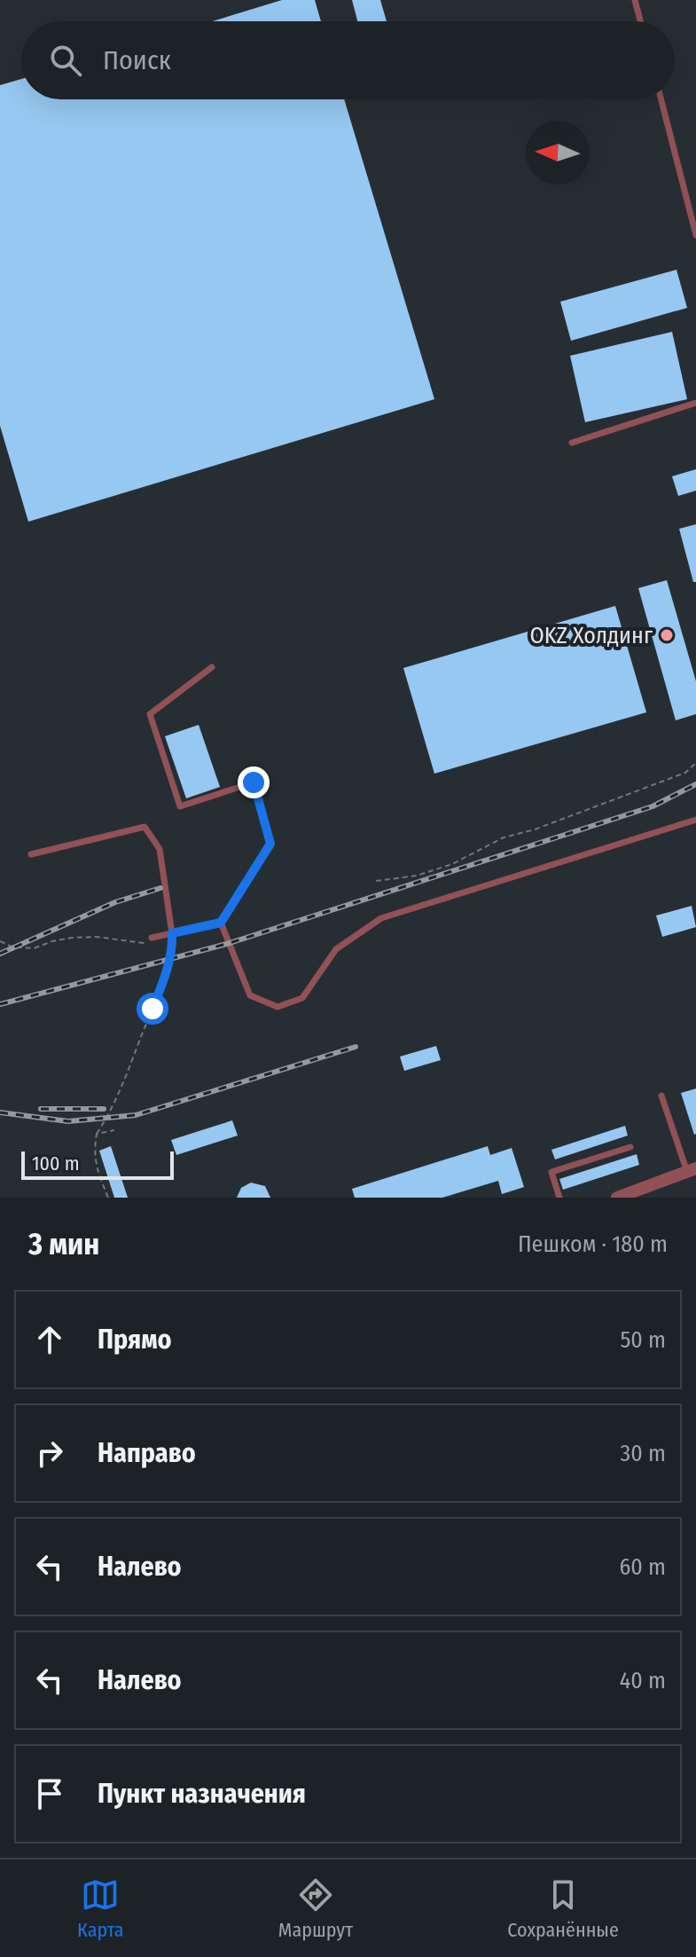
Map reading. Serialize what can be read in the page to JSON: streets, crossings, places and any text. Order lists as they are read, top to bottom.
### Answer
{
  "places": ["OKZ Холдинг"],
  "scale_bar": "100 m",
  "north": "left",
  "page": {
    "search": "Поиск",
    "scale": "100 m",
    "heading": ["3 мин", "Пешком · 180 m"],
    "list": [
      ["Прямо", "50 m"],
      ["Направо", "30 m"],
      ["Налево", "60 m"],
      ["Налево", "40 m"],
      "Пункт назначения"
    ],
    "nav": ["Карта", "Маршрут", "Сохранённые"]
  }
}
